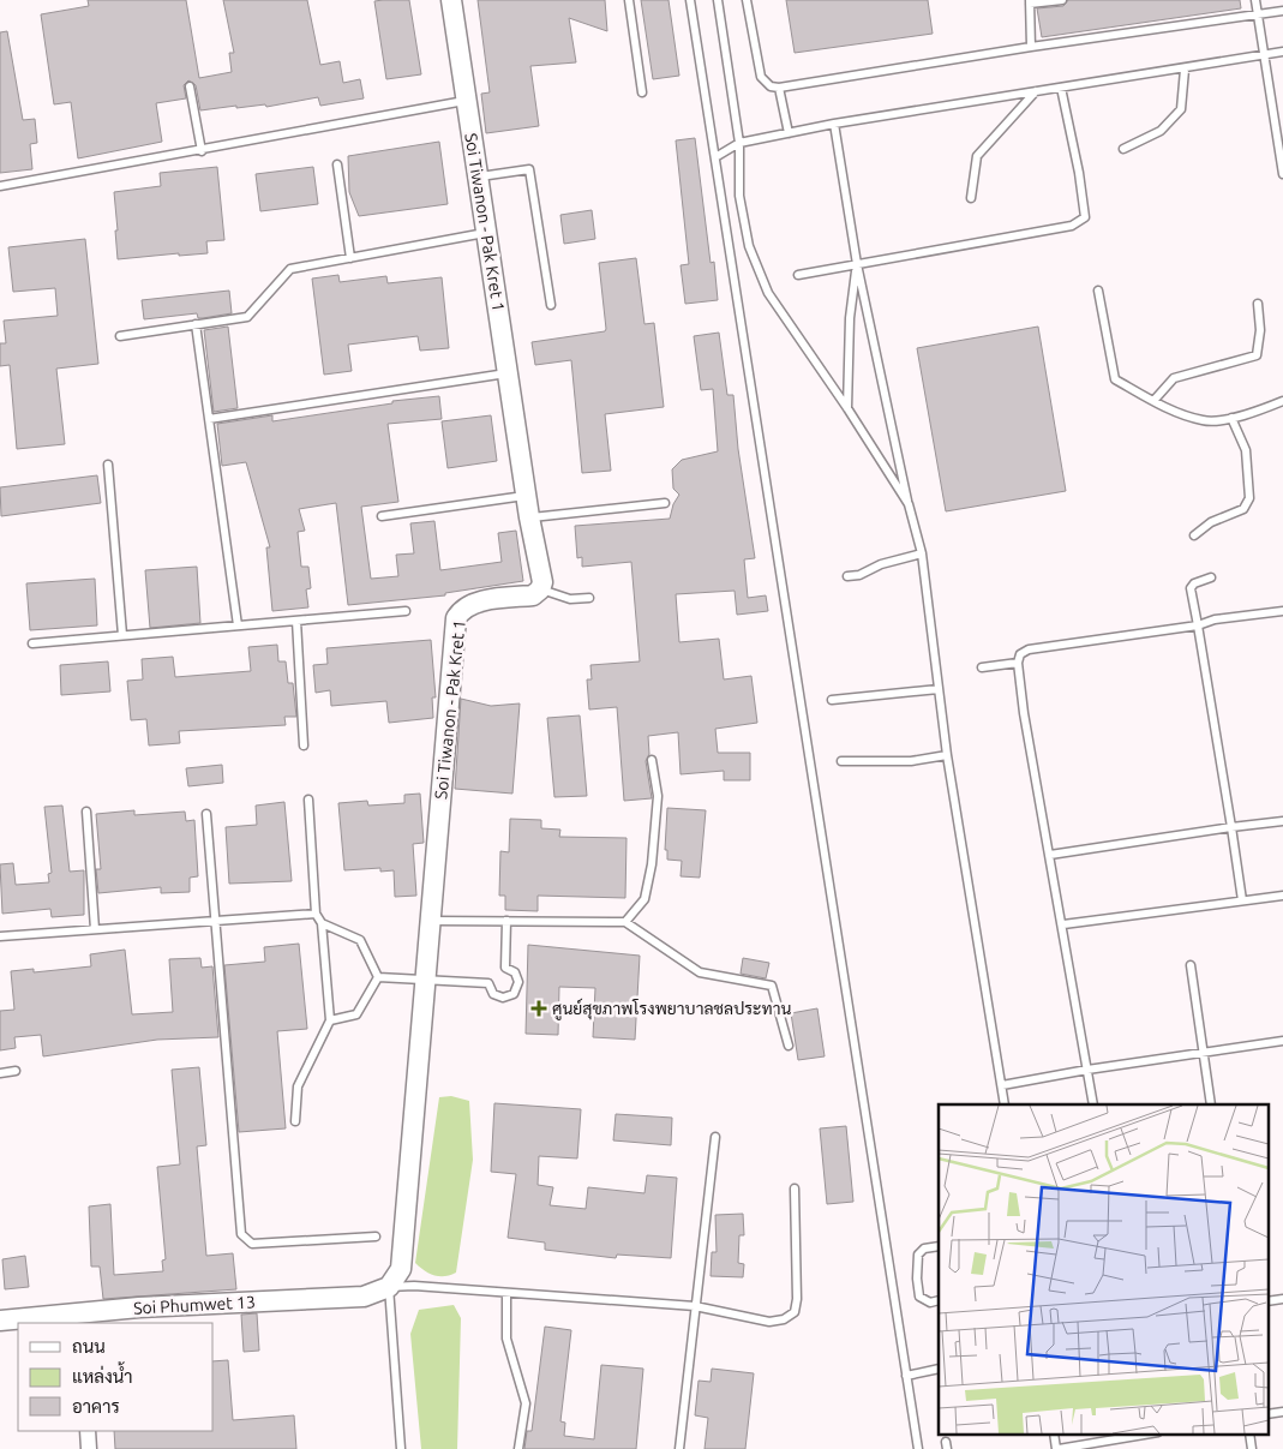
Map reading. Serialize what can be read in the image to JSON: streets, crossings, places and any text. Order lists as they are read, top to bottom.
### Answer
{
  "streets": {
    "street": ["Soi Tiwanon - Pak Kret 1", "Soi Phumwet 13"]
  },
  "crossings": [
    ["Soi Tiwanon - Pak Kret 1", "Soi Phumwet 13"]
  ],
  "places": {
    "health": ["ศูนย์สุขภาพโรงพยาบาลชลประทาน"]
  },
  "legend": ["ถนน", "แหล่งน้ำ", "อาคาร"]
}
